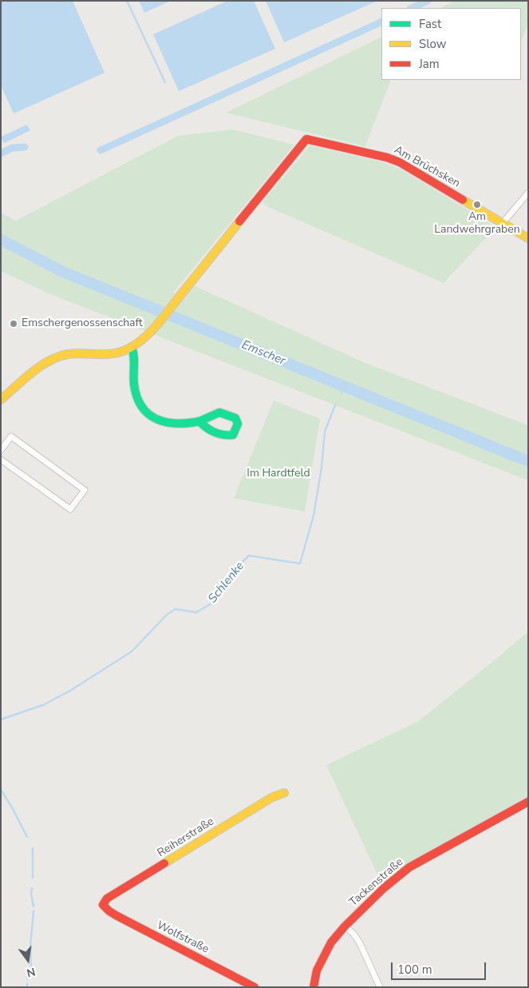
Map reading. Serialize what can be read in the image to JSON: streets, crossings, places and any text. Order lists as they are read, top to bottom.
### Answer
{
  "streets": {
    "street": [
      "Am Brüchsken",
      "Reiherstraße",
      "Tackenstraße",
      "Wolfstraße"
    ]
  },
  "crossings": [
    ["Reiherstraße", "Wolfstraße"]
  ],
  "water": ["Emscher", "Schlenke"],
  "parks": ["Im Hardtfeld"],
  "places": ["Am Landwehrgraben", "Emschergenossenschaft"],
  "legend": ["Fast", "Slow", "Jam"],
  "scale_bar": "100 m",
  "north": "bottom"
}
